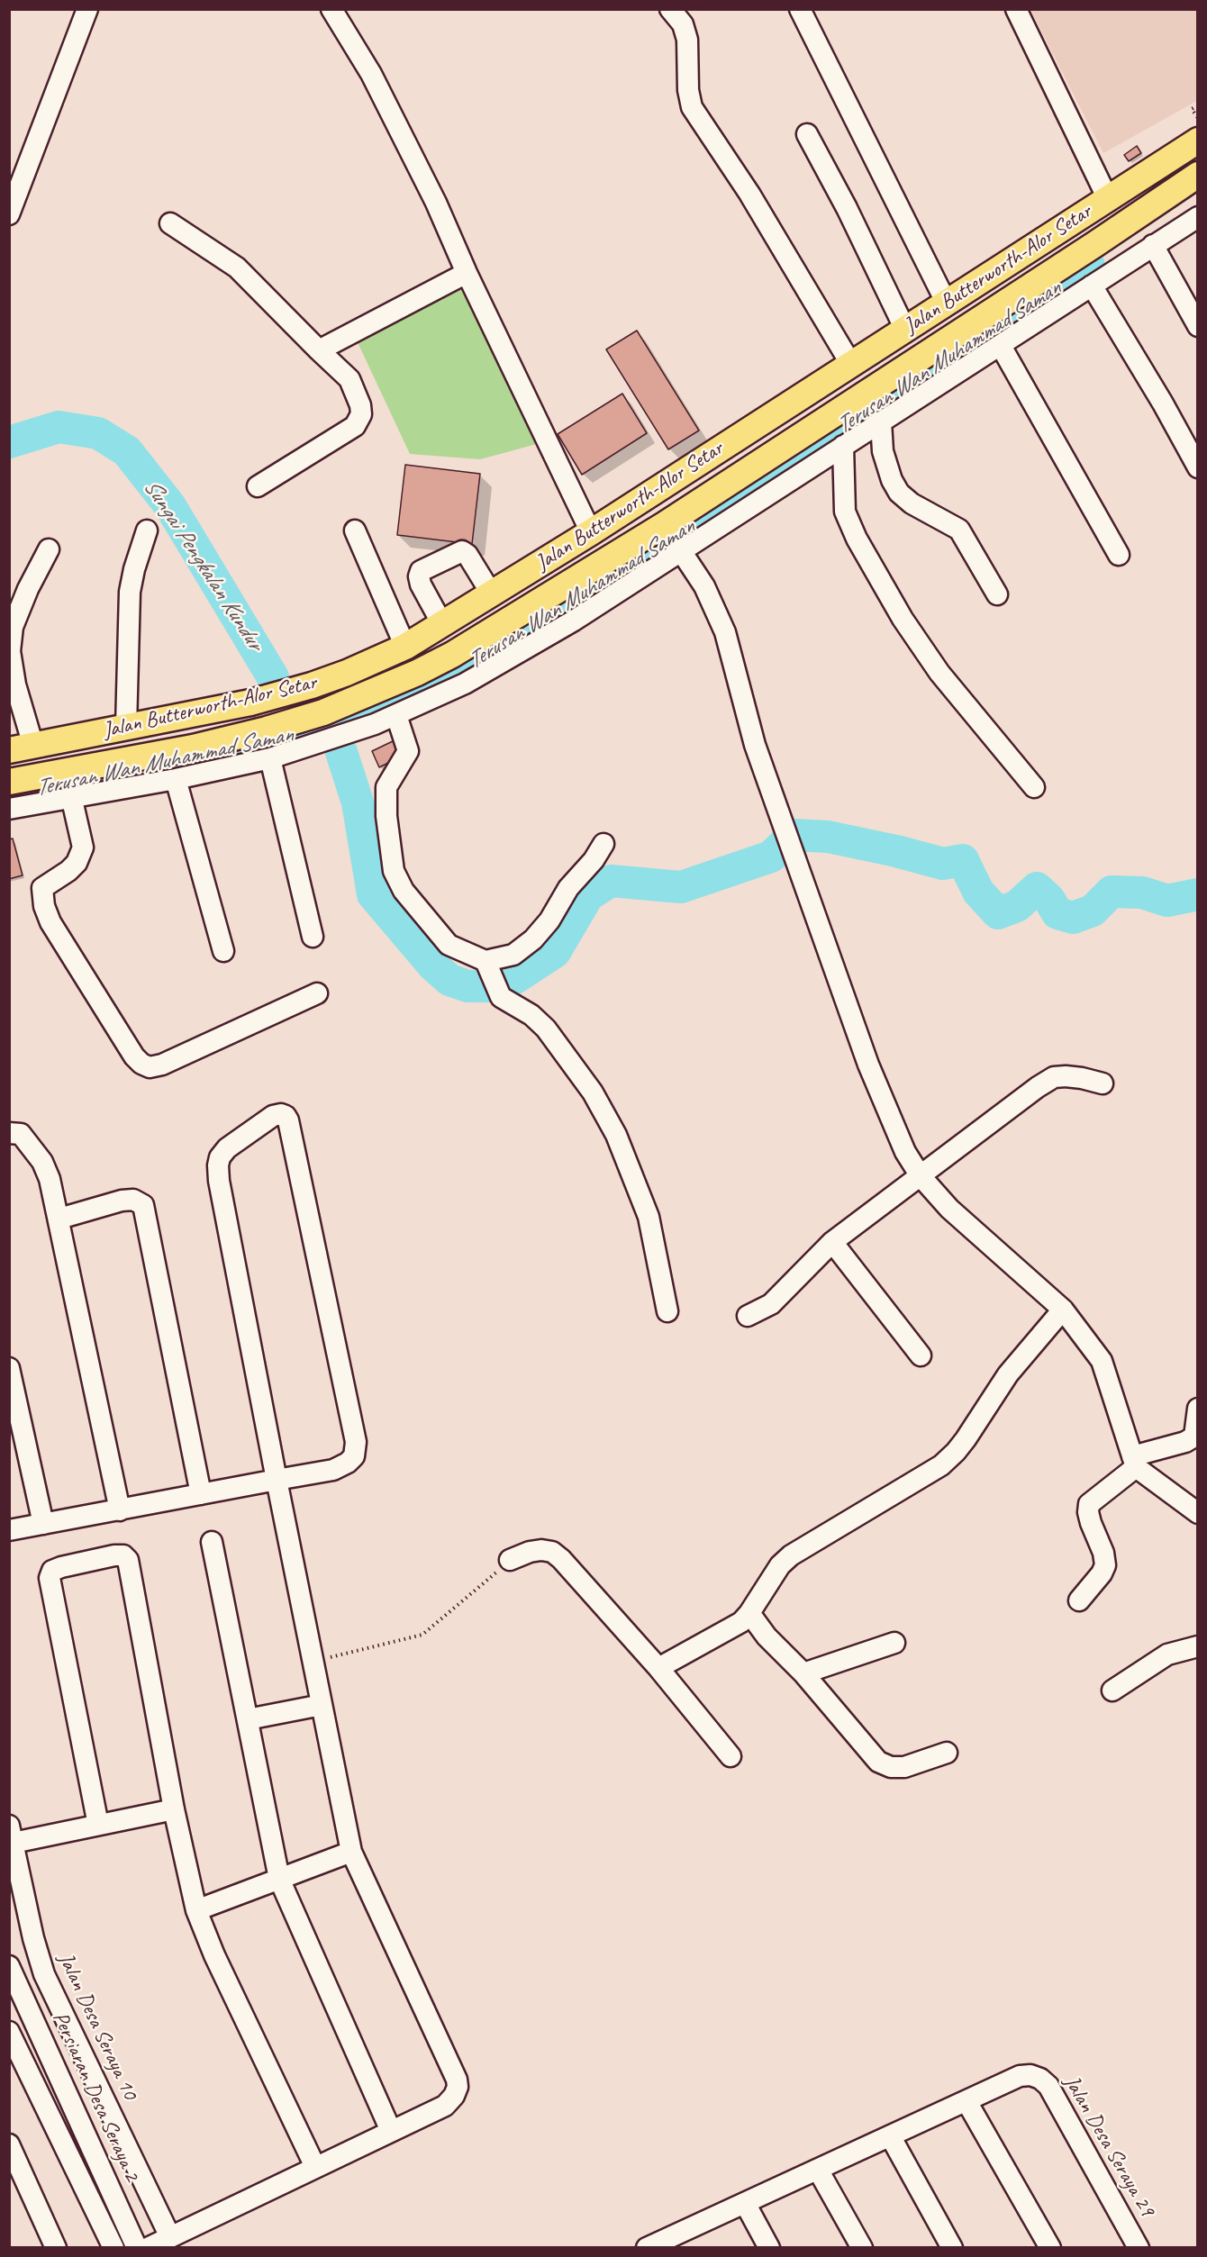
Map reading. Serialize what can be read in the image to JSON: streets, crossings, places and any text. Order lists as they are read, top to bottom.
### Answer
{
  "streets": {
    "main road": ["Jalan Butterworth-Alor Setar"],
    "street": ["Jalan Desa Seraya 10", "Persiaran Desa Seraya 2", "Jalan Desa Seraya 29"]
  },
  "water": ["Terusan Wan Muhammad Saman", "Sungai Pengkalan Kundur"]
}
